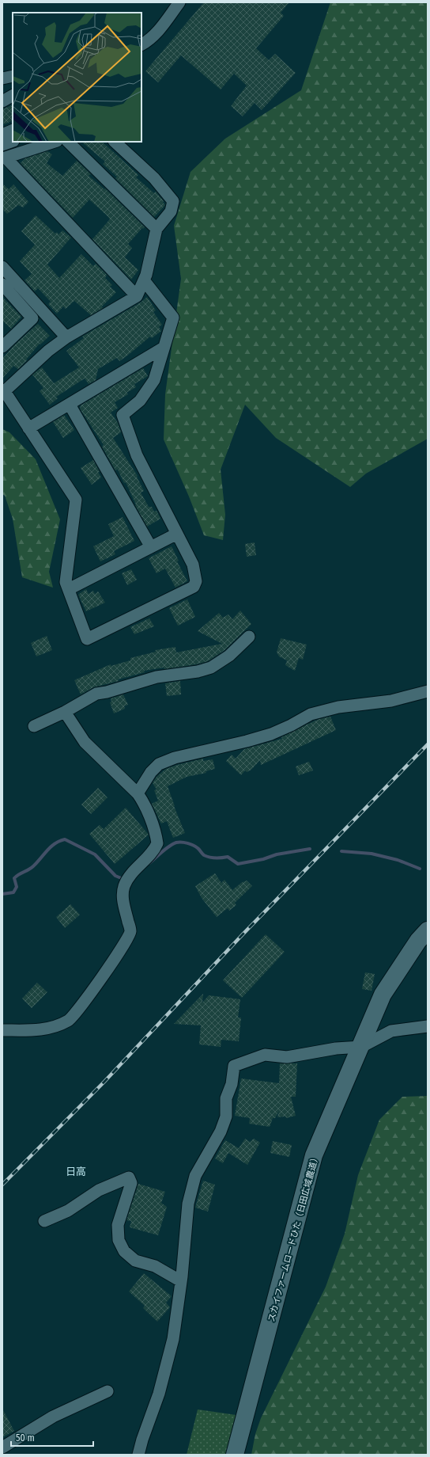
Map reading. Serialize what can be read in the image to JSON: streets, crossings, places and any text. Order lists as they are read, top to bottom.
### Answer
{
  "streets": {
    "street": ["スカイファームロードひた（日田広域農道）"]
  },
  "districts": ["日高"],
  "scale_bar": "50 m"
}
